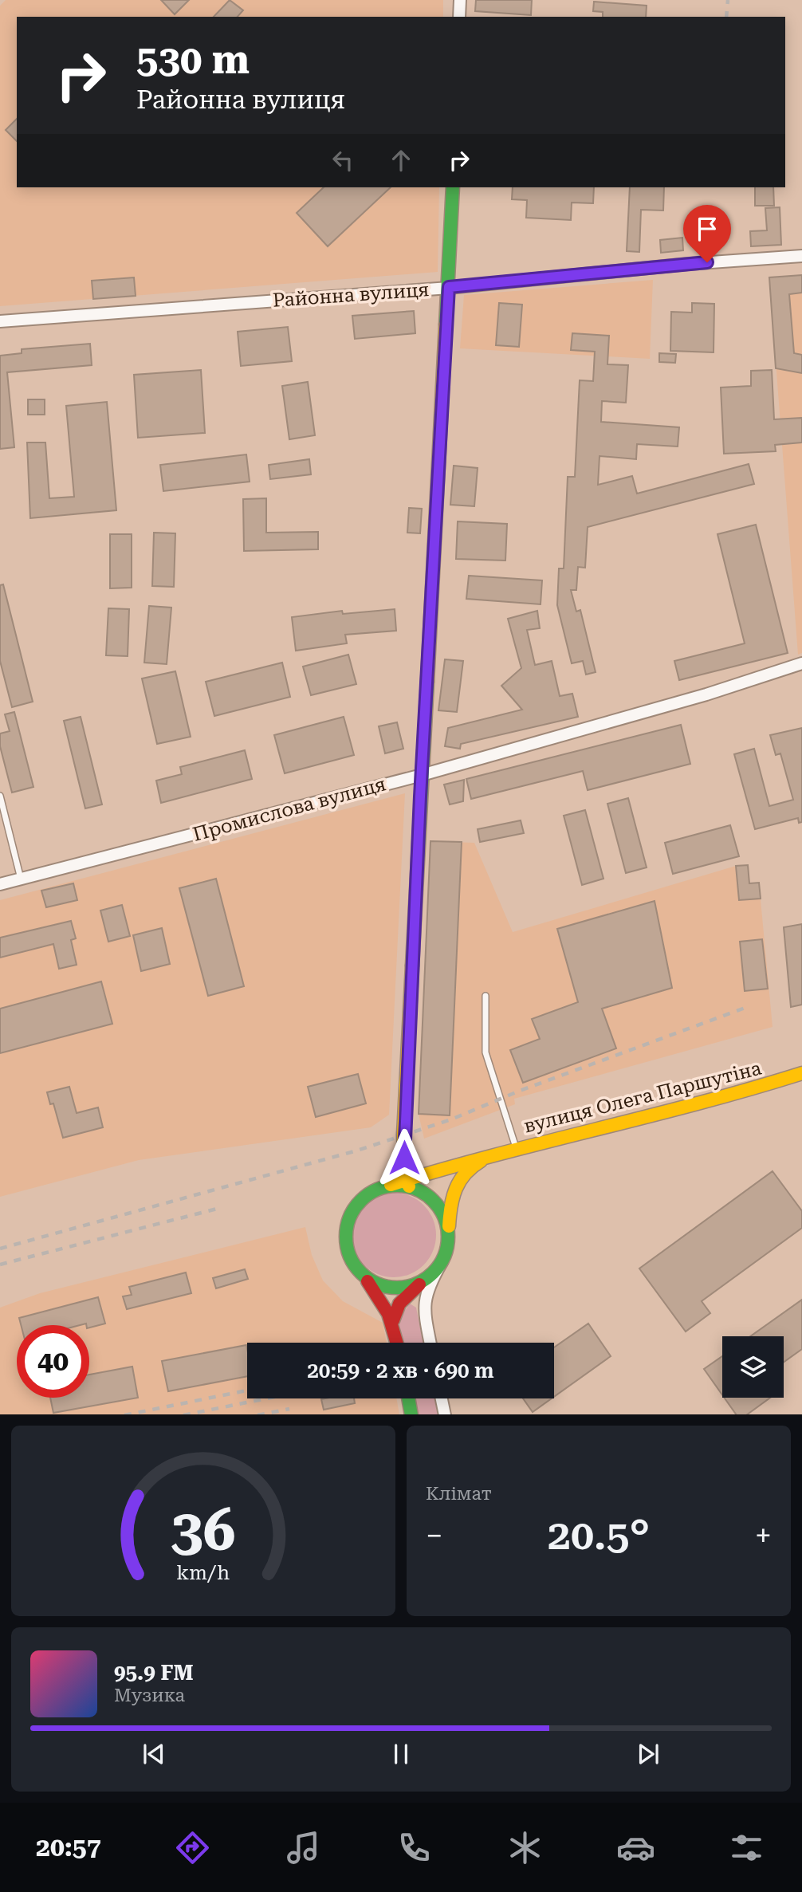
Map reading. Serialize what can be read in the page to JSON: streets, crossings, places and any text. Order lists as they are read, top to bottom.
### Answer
{
  "streets": {
    "street": ["Районна вулиця", "Промислова вулиця", "вулиця Олега Паршутіна"]
  },
  "page": {
    "turn": ["530 m", "Районна вулиця"],
    "limit": "40",
    "trip": "20:59 · 2 хв · 690 m",
    "tile": "Клімат",
    "heat": ["−", "20.5°", "+"],
    "song": ["95.9 FM", "Музика"],
    "tabs": "20:57",
    "gauge": ["36", "km/h"]
  }
}
